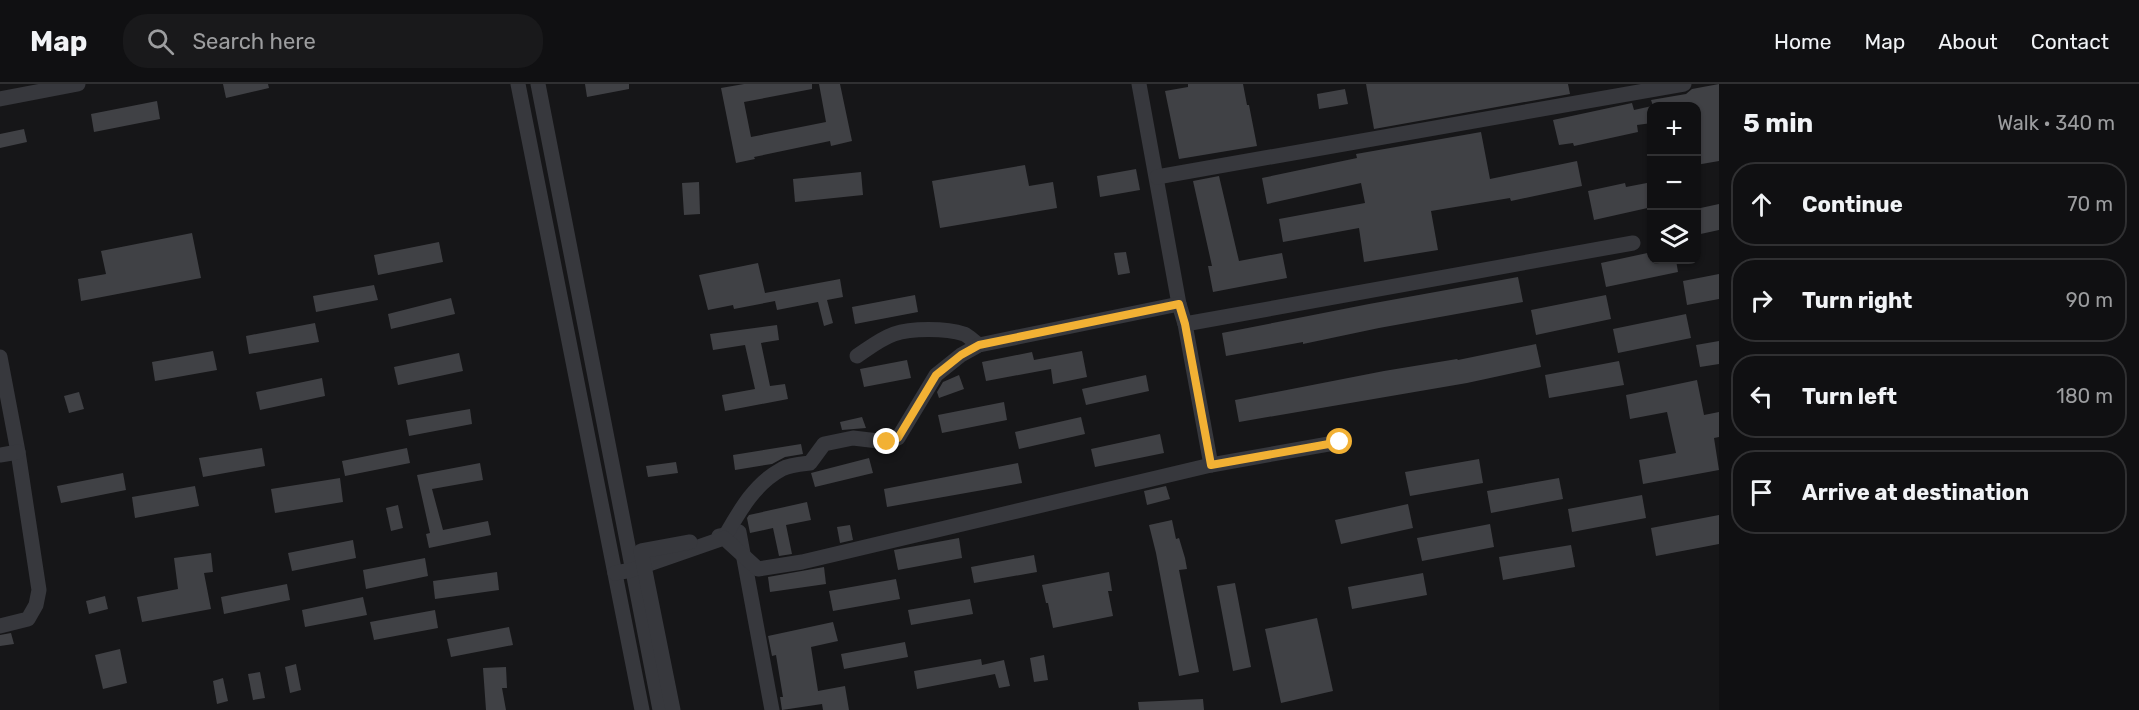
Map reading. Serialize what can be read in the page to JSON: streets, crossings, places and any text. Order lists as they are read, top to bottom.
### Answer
{
  "page": {
    "header": "Map",
    "search": "Search here",
    "nav": [
      "Home",
      "Map",
      "About",
      "Contact"
    ],
    "heading": ["5 min", "Walk · 340 m"],
    "map_buttons": ["+", "−"],
    "list": [
      ["Continue", "70 m"],
      ["Turn right", "90 m"],
      ["Turn left", "180 m"],
      "Arrive at destination"
    ]
  }
}
